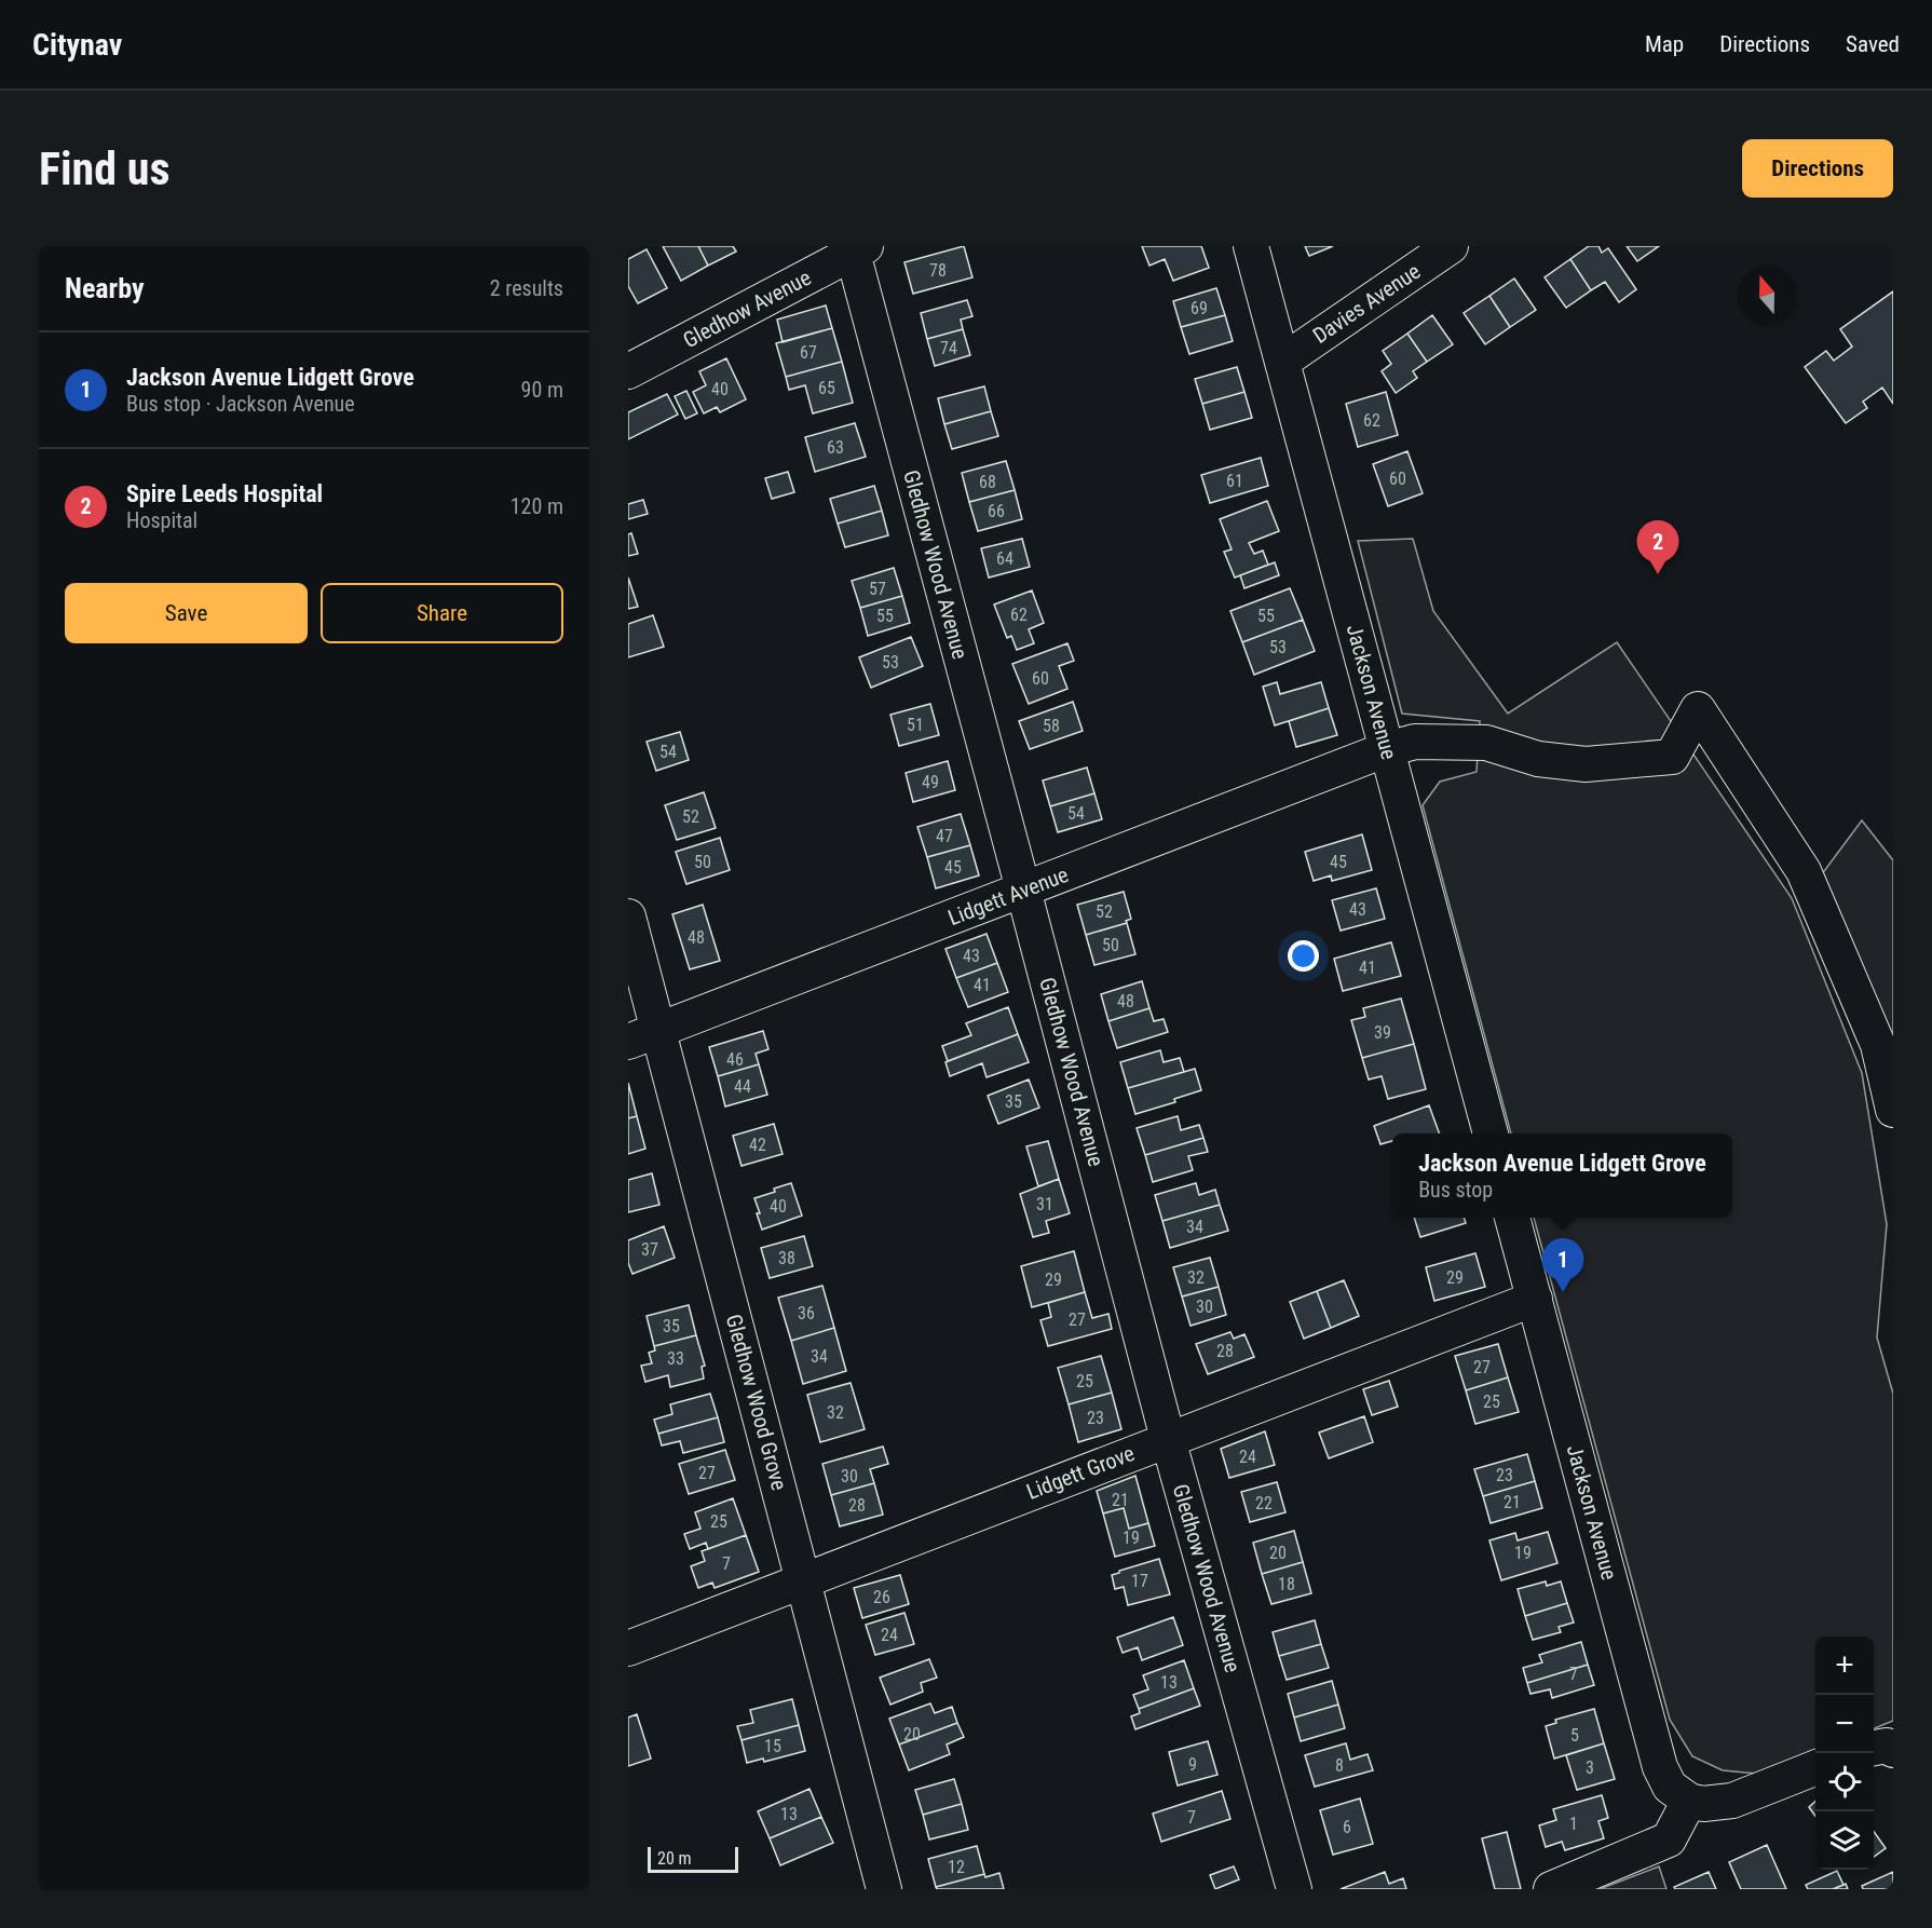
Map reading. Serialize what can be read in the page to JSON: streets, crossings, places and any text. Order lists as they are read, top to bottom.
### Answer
{
  "streets": {
    "street": [
      "Davies Avenue",
      "Gledhow Avenue",
      "Gledhow Wood Avenue",
      "Jackson Avenue",
      "Lidgett Avenue",
      "Gledhow Wood Grove",
      "Lidgett Grove"
    ]
  },
  "crossings": [
    ["Davies Avenue", "Jackson Avenue"],
    ["Gledhow Avenue", "Gledhow Wood Avenue"],
    ["Gledhow Wood Avenue", "Lidgett Avenue"],
    ["Gledhow Wood Avenue", "Lidgett Grove"],
    ["Jackson Avenue", "Lidgett Avenue"],
    ["Jackson Avenue", "Lidgett Grove"],
    ["Lidgett Avenue", "Gledhow Wood Grove"],
    ["Gledhow Wood Grove", "Lidgett Grove"]
  ],
  "house_numbers": [
    "78",
    "69",
    "74",
    "67",
    "65",
    "40",
    "62",
    "63",
    "60",
    "61",
    "68",
    "66",
    "64",
    "57",
    "62",
    "55",
    "55",
    "53",
    "53",
    "60",
    "51",
    "58",
    "54",
    "49",
    "54",
    "52",
    "47",
    "50",
    "45",
    "45",
    "43",
    "52",
    "48",
    "50",
    "43",
    "41",
    "41",
    "48",
    "39",
    "46",
    "44",
    "35",
    "42",
    "31",
    "40",
    "34",
    "37",
    "38",
    "32",
    "29",
    "29",
    "30",
    "36",
    "27",
    "35",
    "28",
    "34",
    "33",
    "27",
    "25",
    "25",
    "32",
    "23",
    "24",
    "27",
    "23",
    "30",
    "21",
    "21",
    "22",
    "28",
    "25",
    "19",
    "20",
    "19",
    "7",
    "17",
    "18",
    "26",
    "24",
    "7",
    "13",
    "20",
    "5",
    "15",
    "9",
    "8",
    "3",
    "13",
    "7",
    "1",
    "6",
    "12"
  ],
  "scale_bar": "20 m",
  "north": "top",
  "page": {
    "header": "Citynav",
    "nav": ["Map", "Directions", "Saved"],
    "buttons": [
      "Directions",
      ["Save", "Share"]
    ],
    "title": "Find us",
    "heading": ["Nearby", "2 results"],
    "list": [
      {
        "mark": "1",
        "name": "Jackson Avenue Lidgett Grove",
        "note": "Bus stop · Jackson Avenue",
        "value": "90 m"
      },
      {
        "mark": "2",
        "name": "Spire Leeds Hospital",
        "note": "Hospital",
        "value": "120 m"
      }
    ],
    "pins": ["2", "1"],
    "popup": ["Jackson Avenue Lidgett Grove", "Bus stop"],
    "map_buttons": ["+", "−"],
    "scale": "20 m"
  }
}
